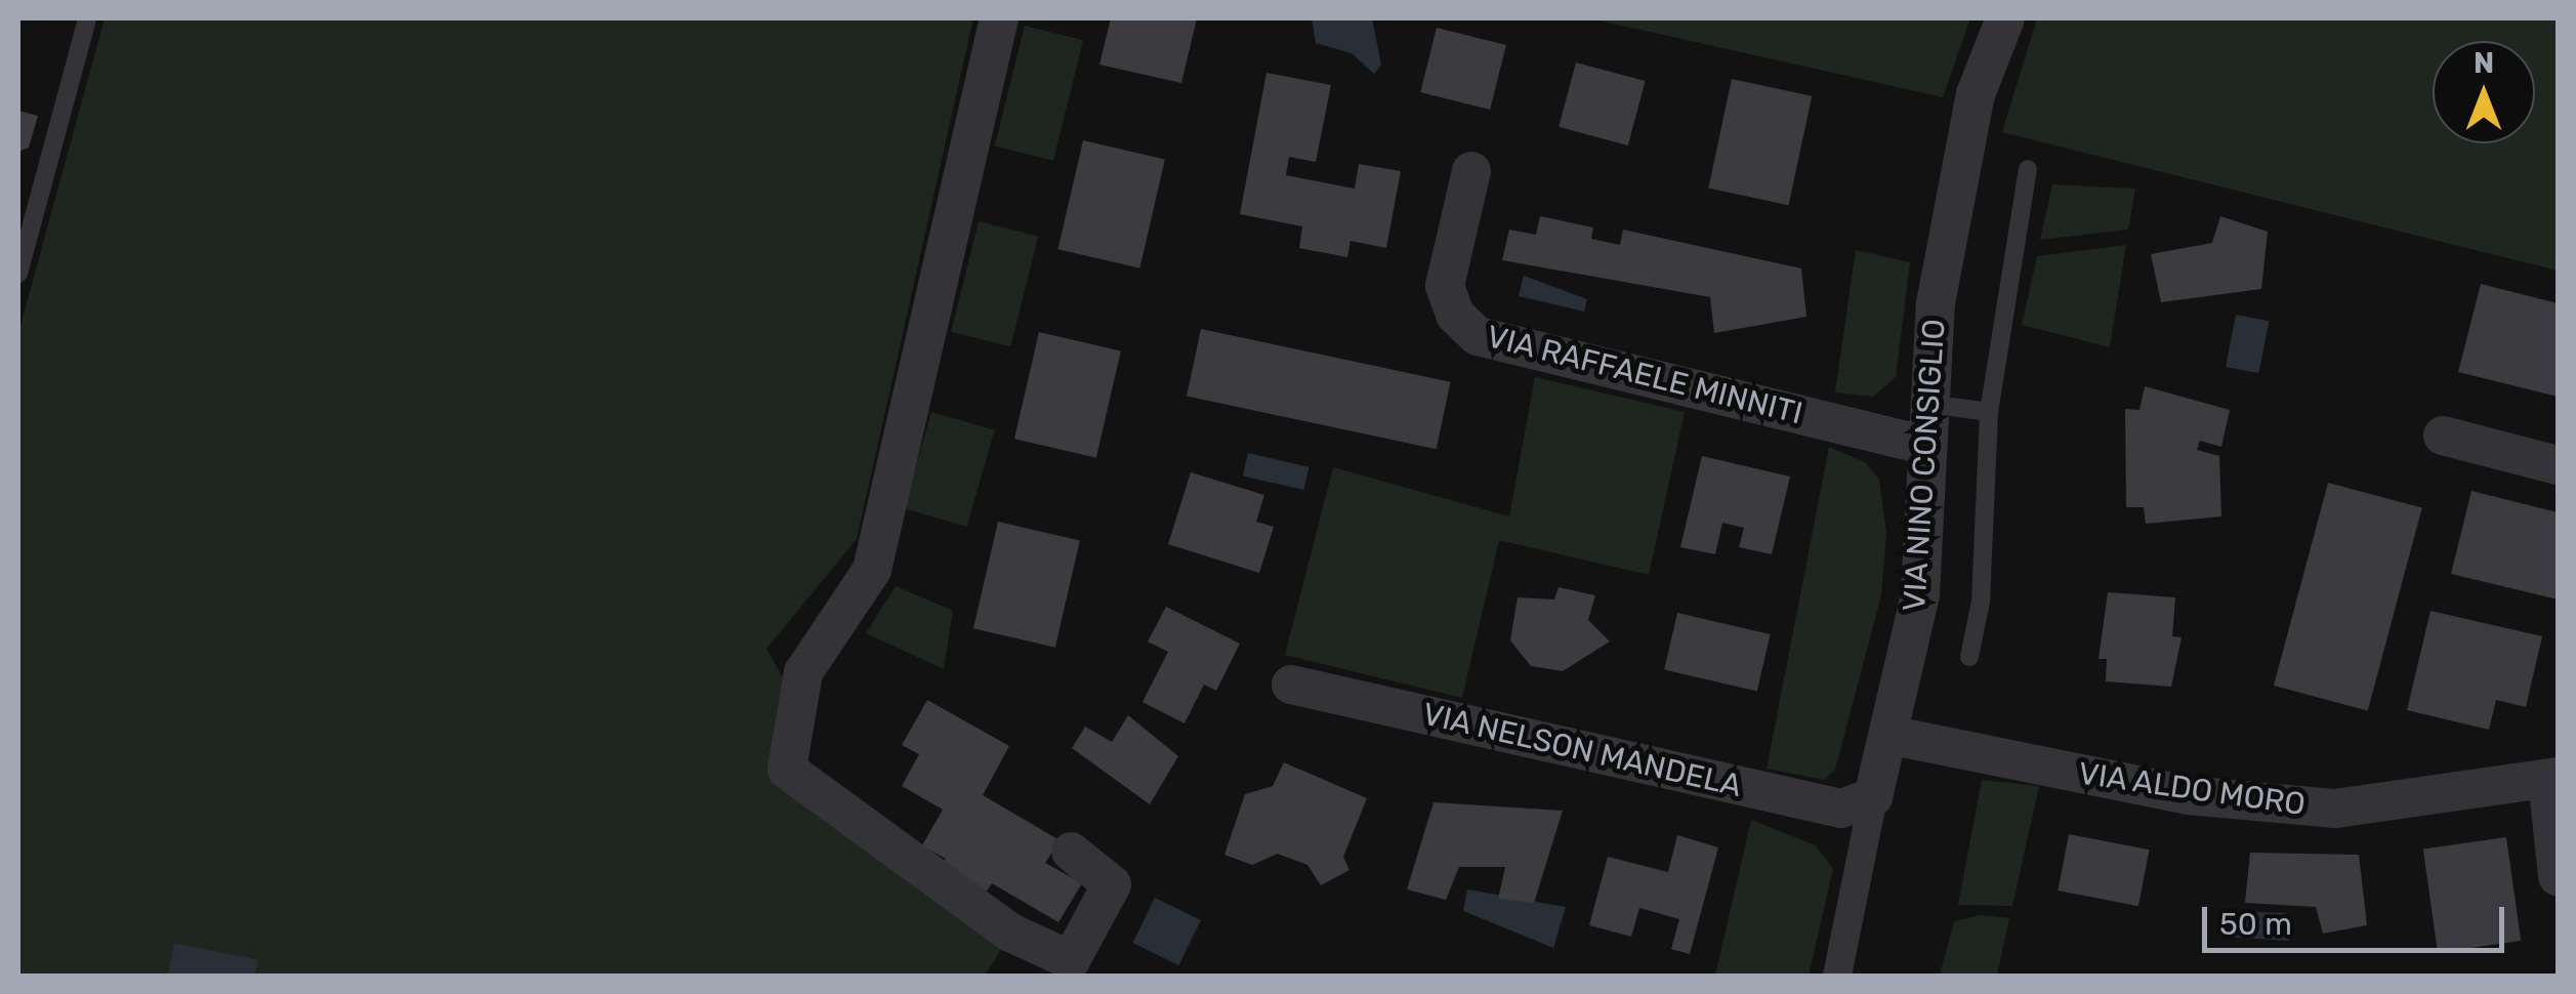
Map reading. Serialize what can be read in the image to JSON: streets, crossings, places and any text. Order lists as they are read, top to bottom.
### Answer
{
  "streets": {
    "street": [
      "VIA RAFFAELE MINNITI",
      "VIA NINO CONSIGLIO",
      "VIA NELSON MANDELA",
      "VIA ALDO MORO"
    ]
  },
  "crossings": [
    ["VIA RAFFAELE MINNITI", "VIA NINO CONSIGLIO"],
    ["VIA NINO CONSIGLIO", "VIA NELSON MANDELA"],
    ["VIA NINO CONSIGLIO", "VIA ALDO MORO"]
  ],
  "scale_bar": "50 m",
  "north": "top"
}
